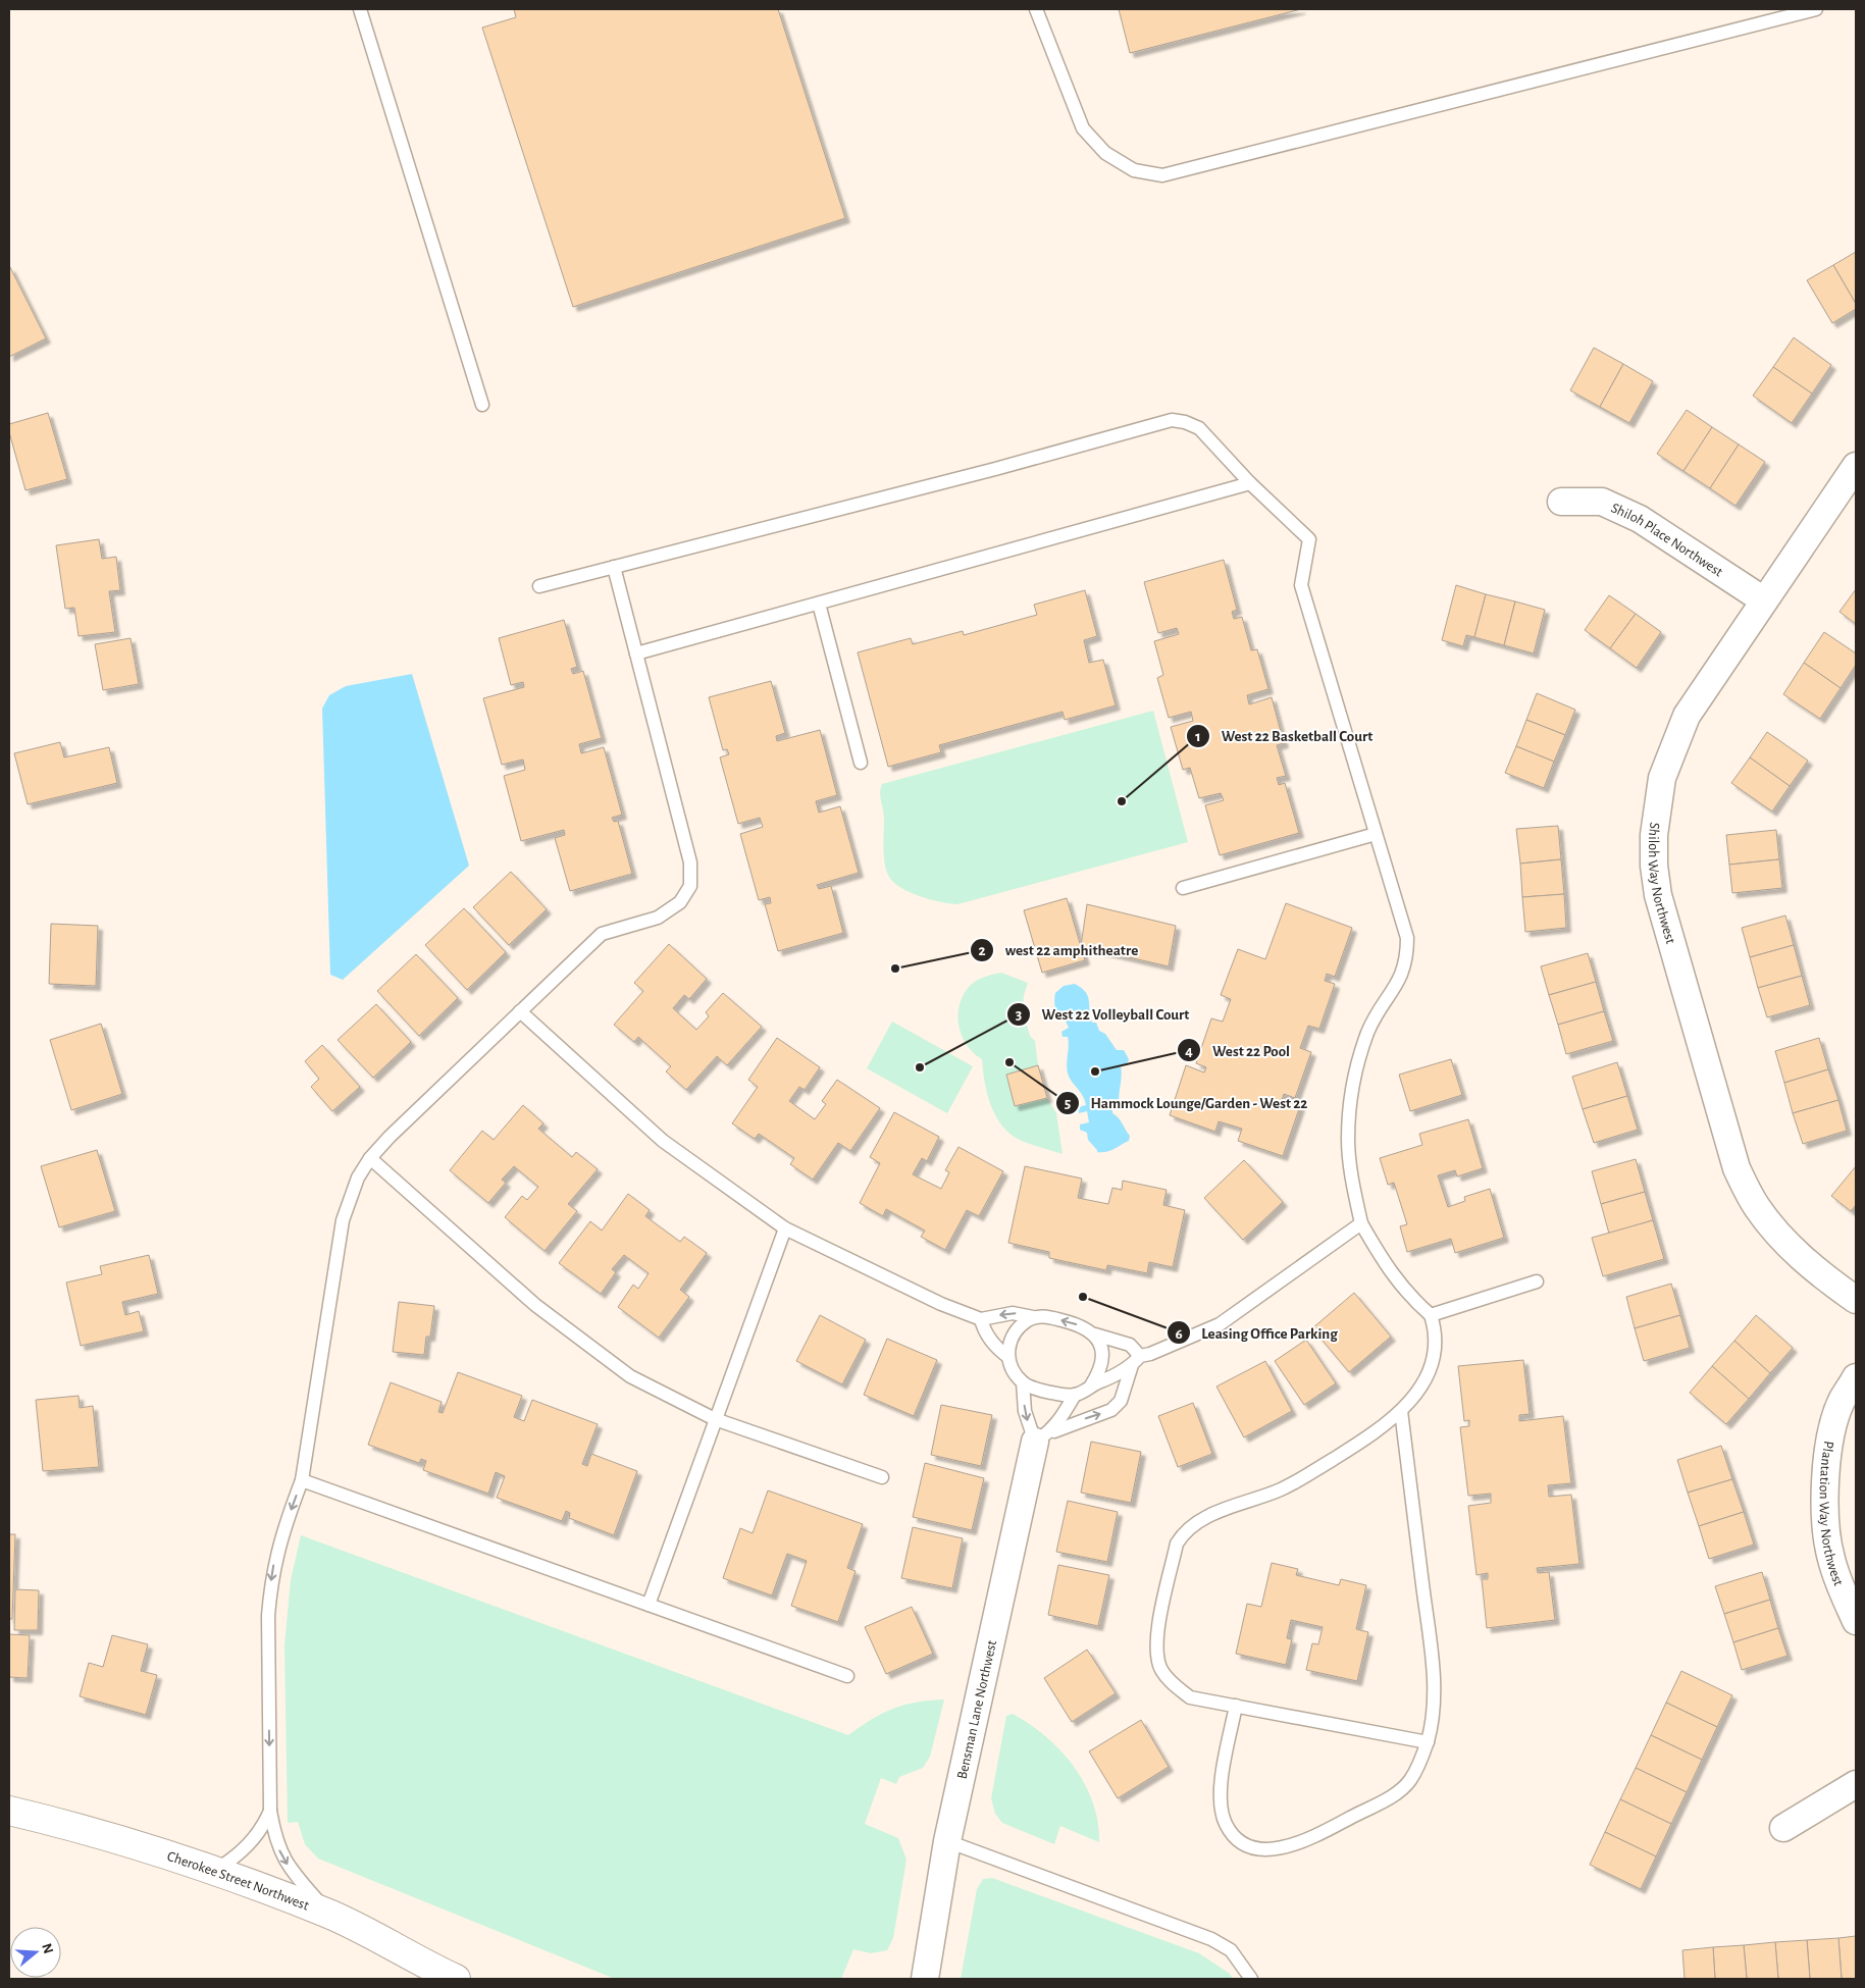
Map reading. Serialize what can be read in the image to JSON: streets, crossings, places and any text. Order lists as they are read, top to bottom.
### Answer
{
  "streets": {
    "main road": ["Cherokee Street Northwest"],
    "street": [
      "Shiloh Place Northwest",
      "Shiloh Way Northwest",
      "Plantation Way Northwest",
      "Bensman Lane Northwest"
    ]
  },
  "crossings": [
    ["Shiloh Place Northwest", "Shiloh Way Northwest"]
  ],
  "places": [
    "West 22 Basketball Court",
    "west 22 amphitheatre",
    "Hammock Lounge/Garden - West 22",
    "West 22 Volleyball Court",
    "West 22 Pool",
    "Leasing Office Parking"
  ],
  "north": "right"
}
